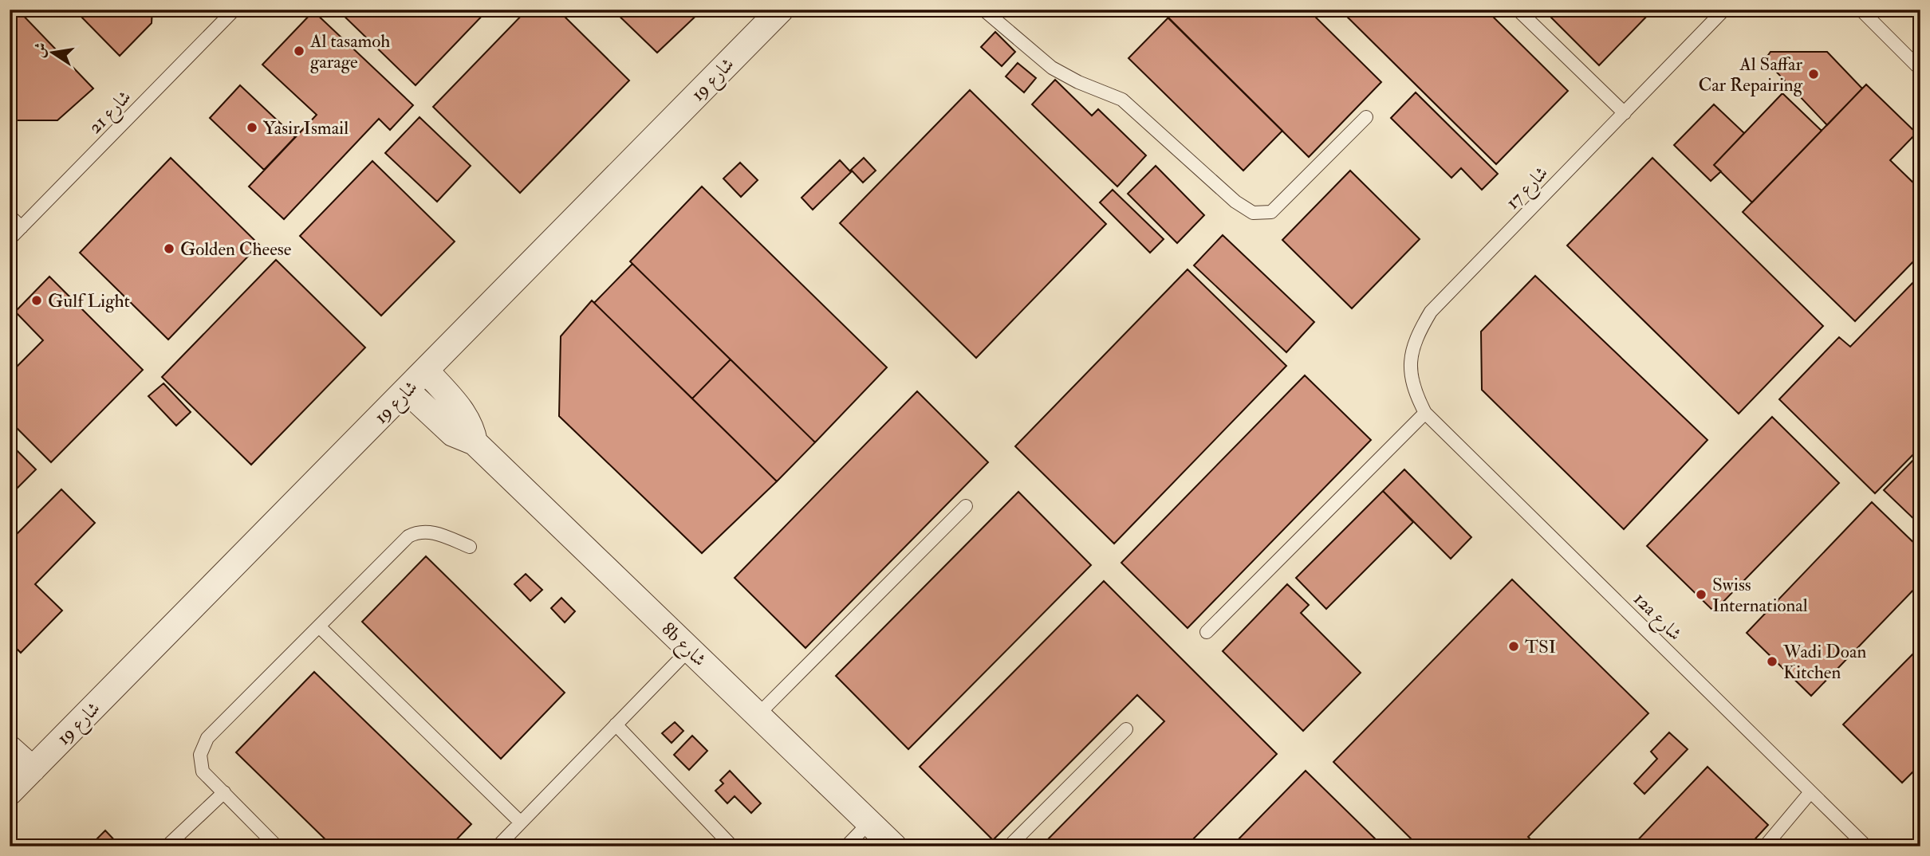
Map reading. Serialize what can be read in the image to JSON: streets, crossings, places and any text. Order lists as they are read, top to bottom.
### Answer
{
  "streets": {
    "street": ["شارع 19", "8b شارع"],
    "lane": ["شارع 21", "شارع 17", "12a شارع"]
  },
  "crossings": [
    ["شارع 19", "8b شارع"],
    ["شارع 17", "12a شارع"]
  ],
  "places": [
    "Al tasamoh garage",
    "Al Saffar Car Repairing",
    "Yasir Ismail",
    "Golden Cheese",
    "Gulf Light",
    "Swiss International",
    "TSI",
    "Wadi Doan Kitchen"
  ],
  "north": "left"
}
